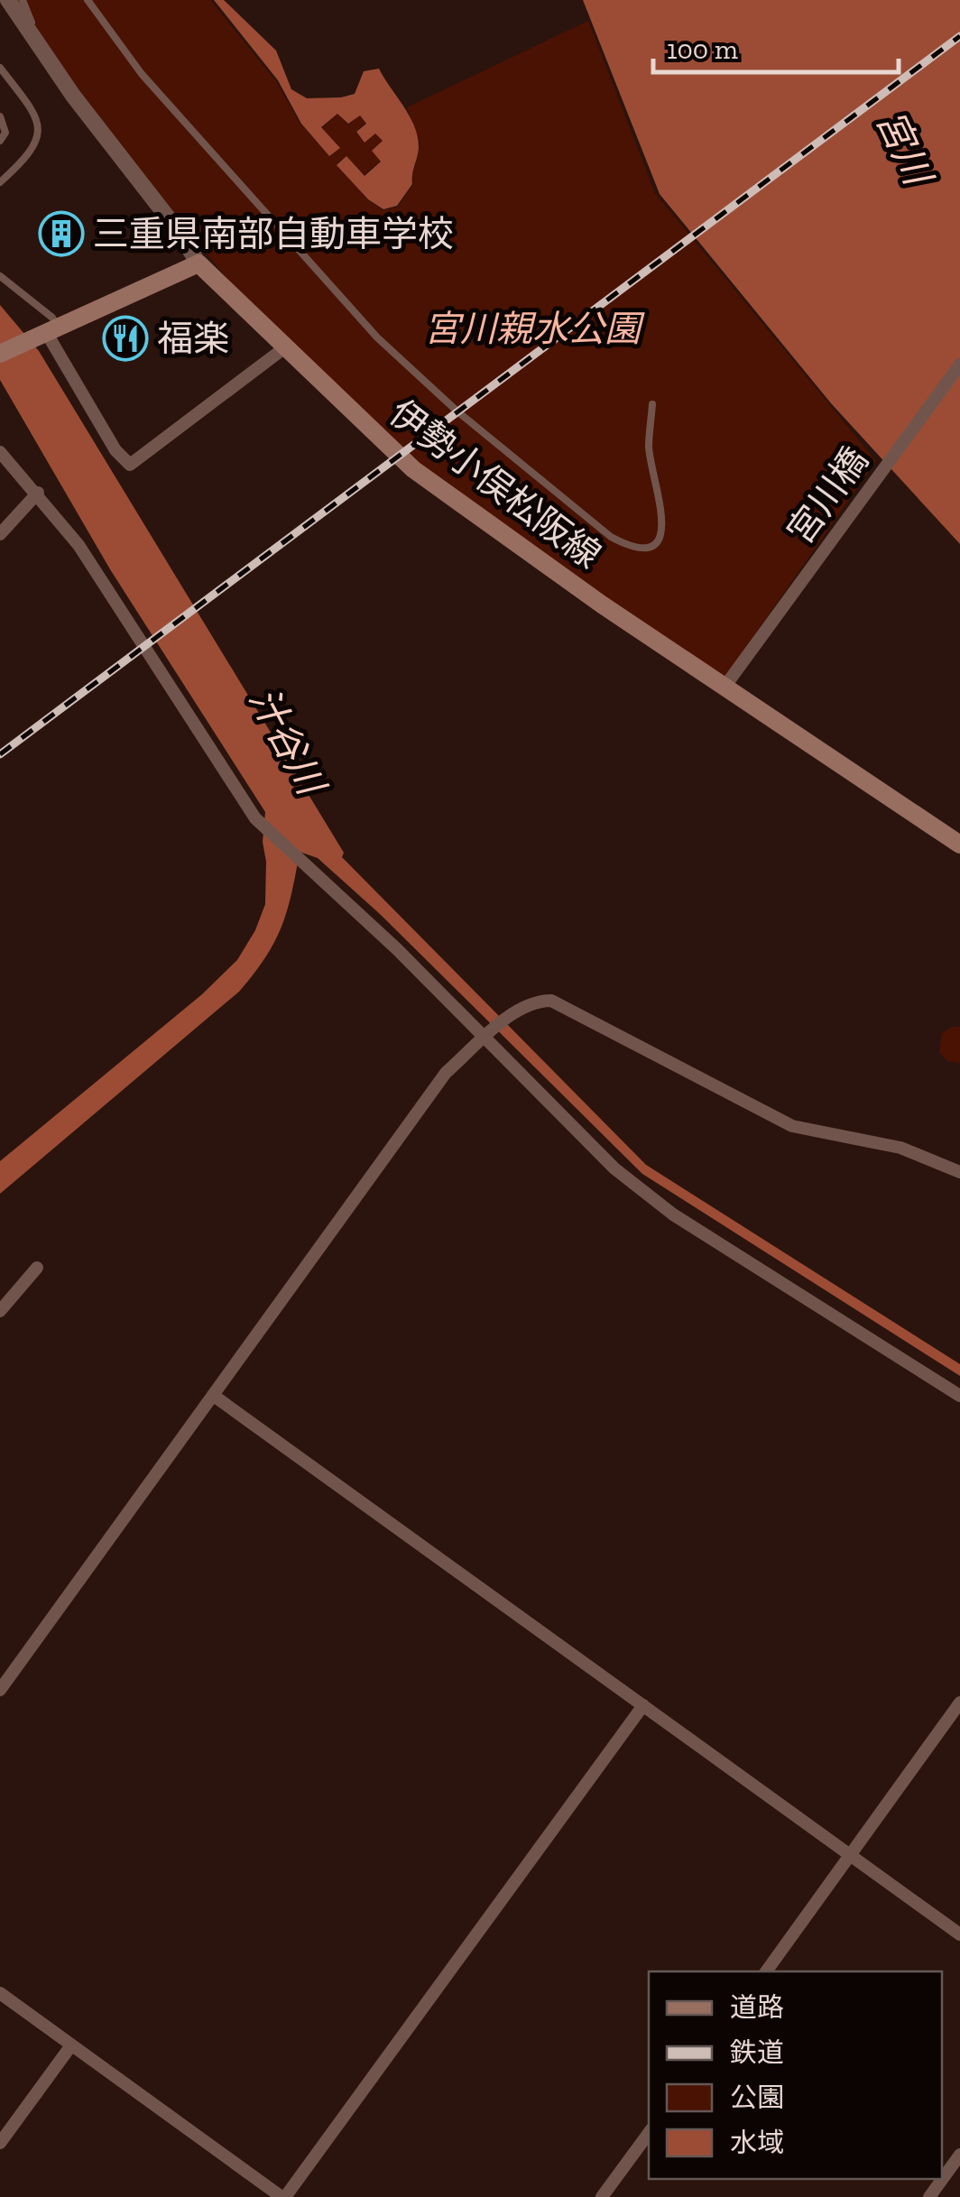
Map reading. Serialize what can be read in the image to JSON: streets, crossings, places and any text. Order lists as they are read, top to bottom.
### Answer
{
  "streets": {
    "main road": ["伊勢小俣松阪線"],
    "street": ["宮川橋"]
  },
  "crossings": [
    ["伊勢小俣松阪線", "宮川橋"]
  ],
  "water": ["宮川", "汁谷川"],
  "parks": ["宮川親水公園"],
  "places": {
    "building": ["三重県南部自動車学校"],
    "restaurant": ["福楽"]
  },
  "legend": [
    "道路",
    "鉄道",
    "公園",
    "水域"
  ],
  "scale_bar": "100 m"
}
